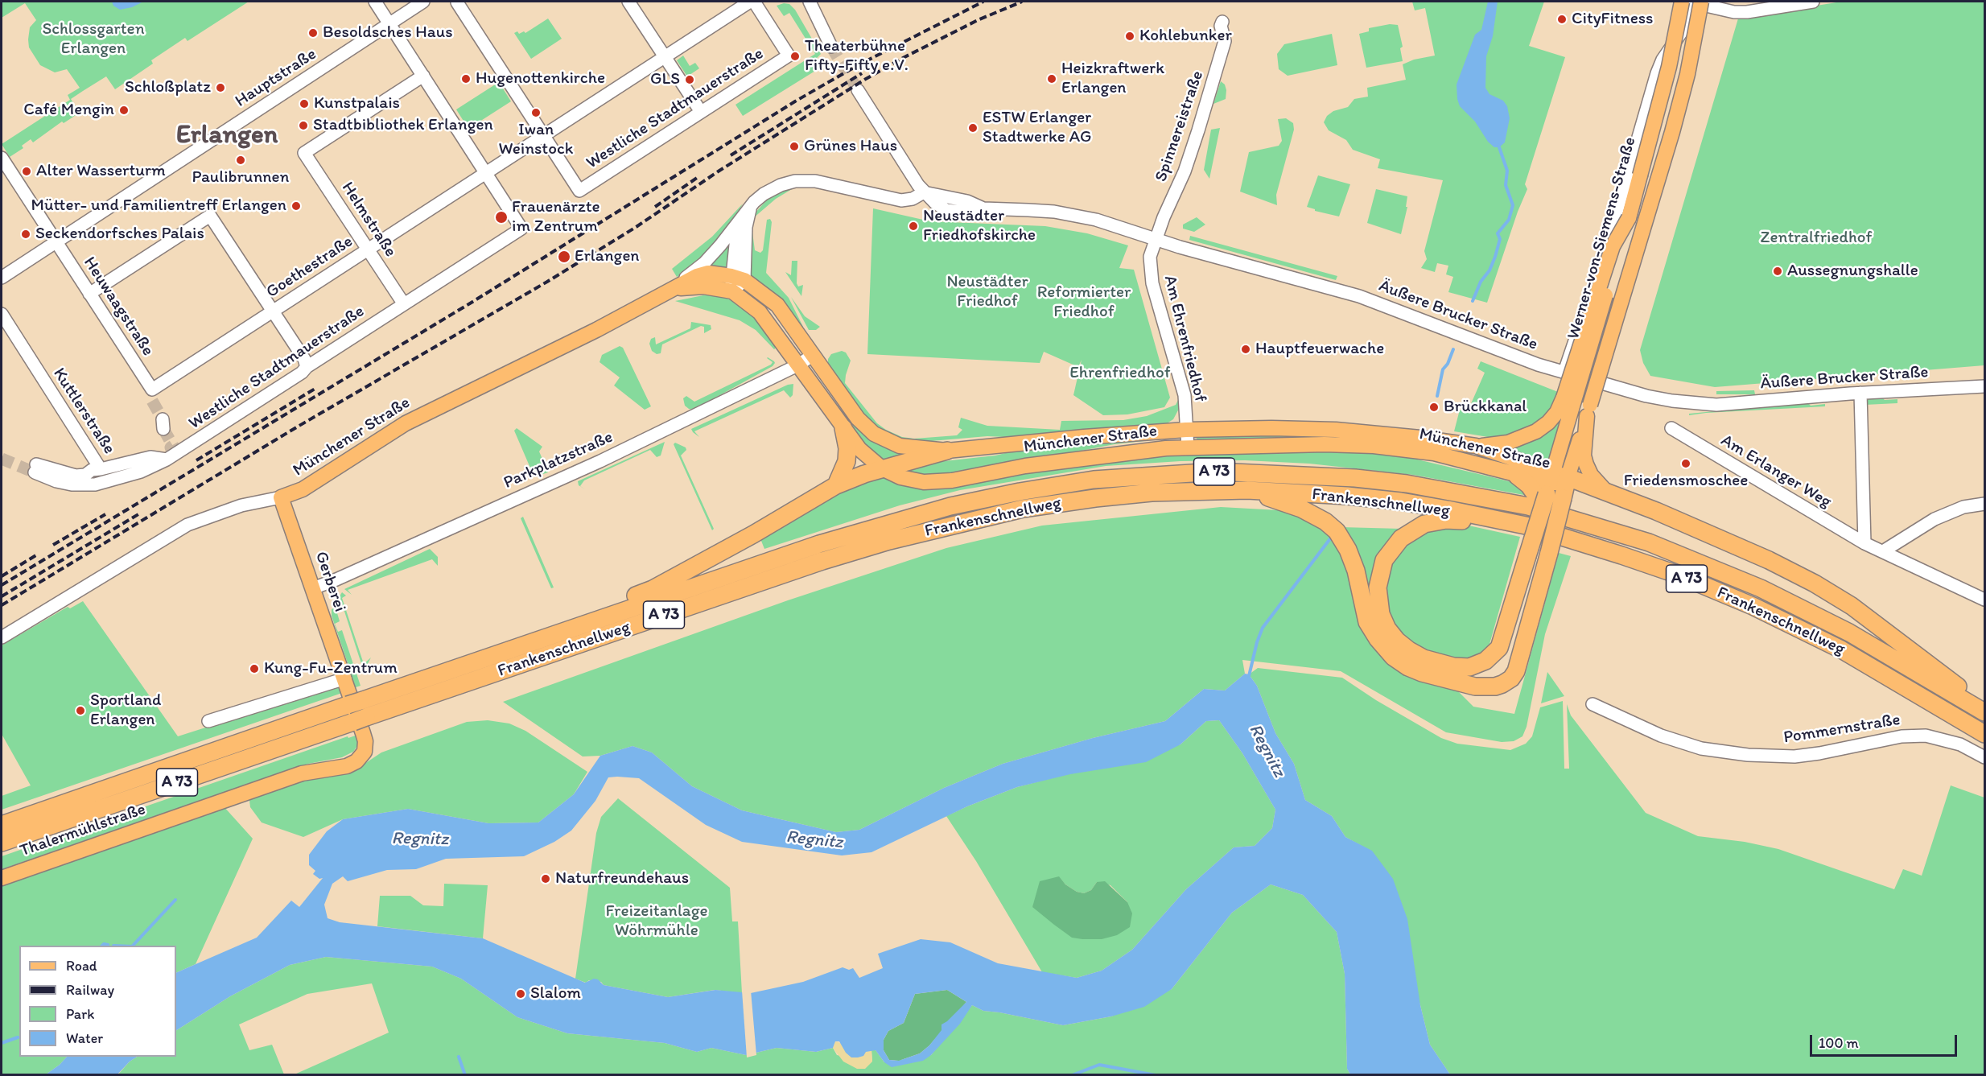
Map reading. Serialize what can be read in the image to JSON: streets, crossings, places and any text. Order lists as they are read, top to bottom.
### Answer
{
  "streets": {
    "highway": ["A 73", "Frankenschnellweg"],
    "main road": [
      "Werner-von-Siemens-Straße",
      "Münchener Straße",
      "Gerberei",
      "Thalermühlstraße"
    ],
    "street": [
      "Hauptstraße",
      "Westliche Stadtmauerstraße",
      "Spinnereistraße",
      "Helmstraße",
      "Goethestraße",
      "Heuwaagstraße",
      "Äußere Brucker Straße",
      "Am Ehrenfriedhof",
      "Kuttlerstraße",
      "Parkplatzstraße",
      "Am Erlanger Weg",
      "Pommernstraße"
    ]
  },
  "crossings": [
    ["Hauptstraße", "Heuwaagstraße"],
    ["Westliche Stadtmauerstraße", "Helmstraße"],
    ["Westliche Stadtmauerstraße", "Goethestraße"],
    ["Westliche Stadtmauerstraße", "Kuttlerstraße"],
    ["Spinnereistraße", "Äußere Brucker Straße"],
    ["Spinnereistraße", "Am Ehrenfriedhof"],
    ["Helmstraße", "Goethestraße"],
    ["Werner-von-Siemens-Straße", "Münchener Straße"],
    ["Goethestraße", "Heuwaagstraße"],
    ["Äußere Brucker Straße", "Am Ehrenfriedhof"],
    ["Am Ehrenfriedhof", "Münchener Straße"],
    ["Münchener Straße", "Parkplatzstraße"],
    ["Münchener Straße", "Gerberei"],
    ["Parkplatzstraße", "Gerberei"],
    ["Gerberei", "Thalermühlstraße"]
  ],
  "districts": ["Erlangen"],
  "water": ["Regnitz"],
  "parks": [
    "Schlossgarten Erlangen",
    "Zentralfriedhof",
    "Neustädter Friedhof",
    "Reformierter Friedhof",
    "Ehrenfriedhof",
    "Freizeitanlage Wöhrmühle"
  ],
  "places": [
    "CityFitness",
    "Besoldsches Haus",
    "Kohlebunker",
    "Theaterbühne Fifty-Fifty e.V.",
    "Hugenottenkirche",
    "Heizkraftwerk Erlangen",
    "GLS",
    "Schloßplatz",
    "Kunstpalais",
    "Café Mengin",
    "Iwan Weinstock",
    "Stadtbibliothek Erlangen",
    "ESTW Erlanger Stadtwerke AG",
    "Grünes Haus",
    "Paulibrunnen",
    "Alter Wasserturm",
    "Mütter- und Familientreff Erlangen",
    "Frauenärzte im Zentrum",
    "Neustädter Friedhofskirche",
    "Seckendorfsches Palais",
    "Erlangen",
    "Aussegnungshalle",
    "Hauptfeuerwache",
    "Brückkanal",
    "Friedensmoschee",
    "Kung-Fu-Zentrum",
    "Sportland Erlangen",
    "Naturfreundehaus",
    "Slalom"
  ],
  "legend": [
    "Road",
    "Railway",
    "Park",
    "Water"
  ],
  "scale_bar": "100 m"
}
